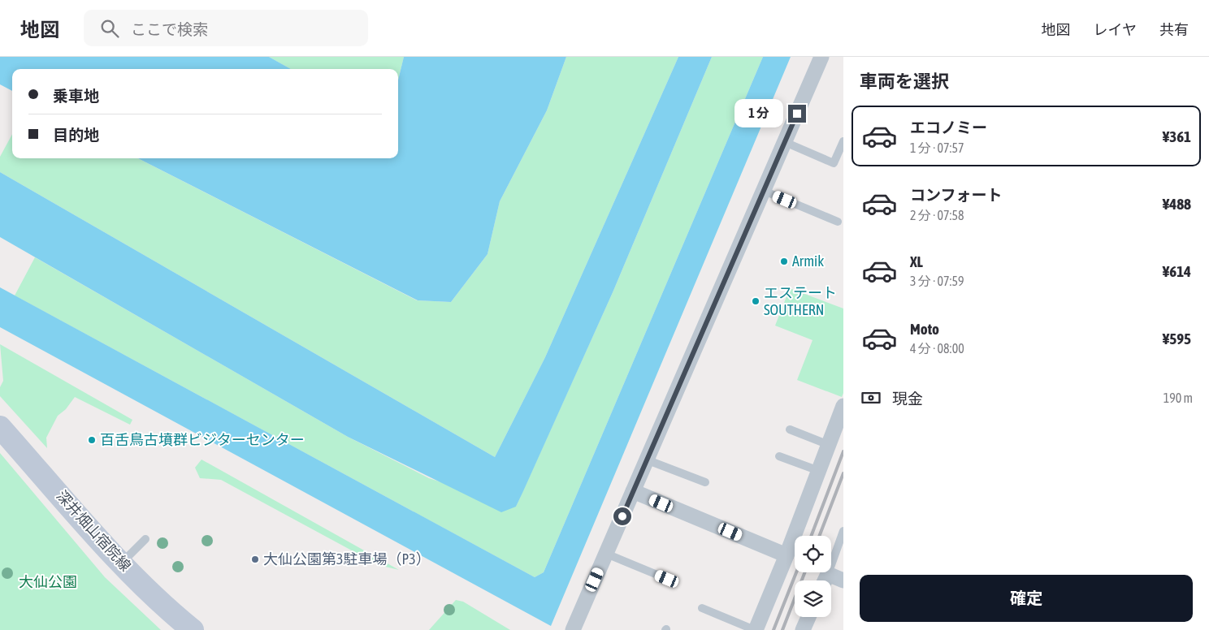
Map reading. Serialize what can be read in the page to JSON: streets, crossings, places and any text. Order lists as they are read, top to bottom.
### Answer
{
  "streets": {
    "main road": ["深井畑山宿院線"]
  },
  "parks": ["大仙公園"],
  "places": [
    "Armik",
    "エステート SOUTHERN",
    "百舌鳥古墳群ビジターセンター",
    "大仙公園第3駐車場（P3）"
  ],
  "page": {
    "header": "地図",
    "search": "ここで検索",
    "nav": ["地図", "レイヤ", "共有"],
    "heading": "車両を選択",
    "banner": ["乗車地", "目的地"],
    "bubble": "1 分",
    "list": [
      {
        "name": "エコノミー",
        "note": "1 分 · 07:57",
        "value": "¥361"
      },
      {
        "name": "コンフォート",
        "note": "2 分 · 07:58",
        "value": "¥488"
      },
      {
        "name": "XL",
        "note": "3 分 · 07:59",
        "value": "¥614"
      },
      {
        "name": "Moto",
        "note": "4 分 · 08:00",
        "value": "¥595"
      }
    ],
    "pay": ["現金", "190 m"],
    "buttons": "確定"
  }
}
